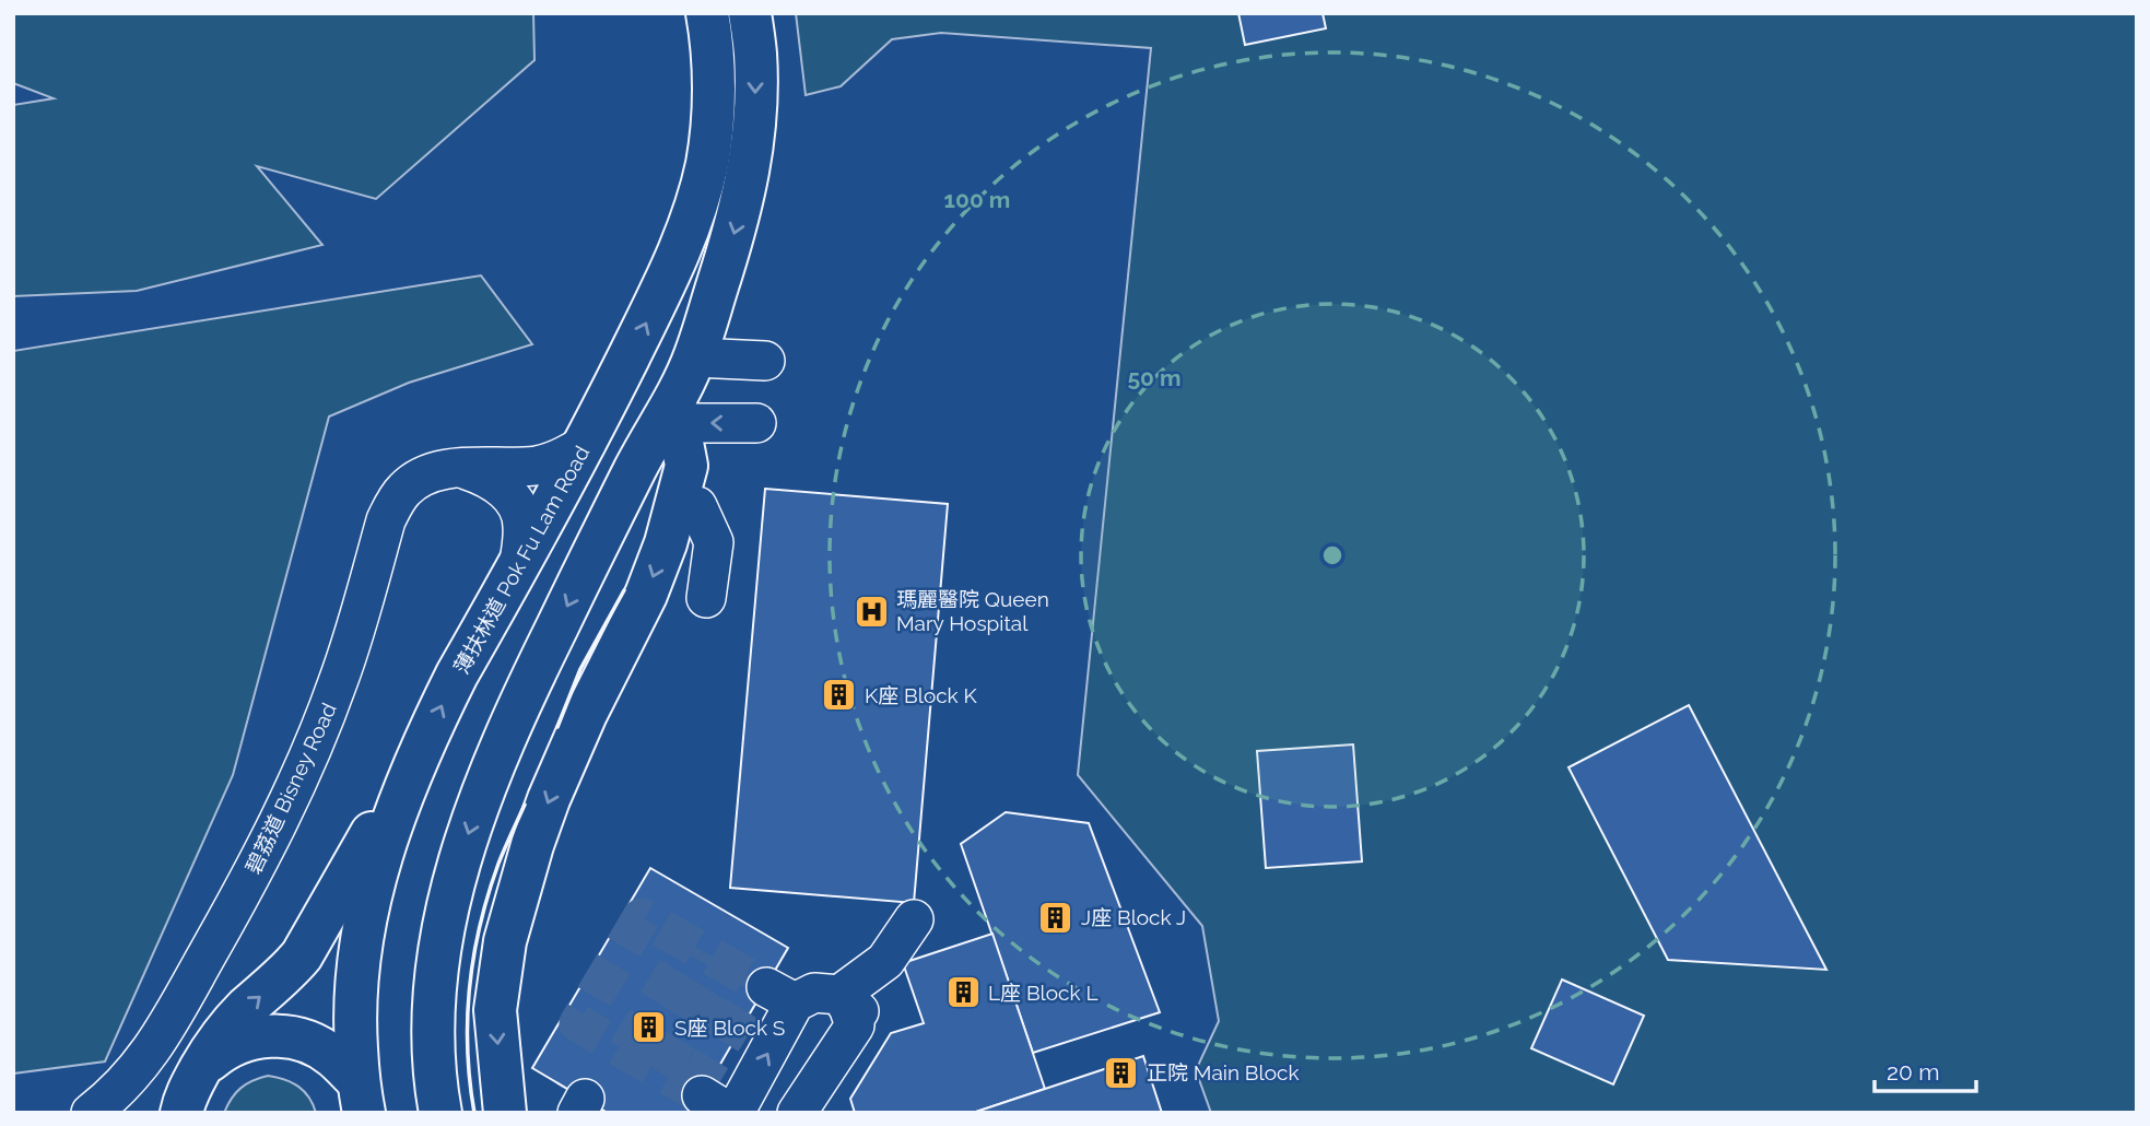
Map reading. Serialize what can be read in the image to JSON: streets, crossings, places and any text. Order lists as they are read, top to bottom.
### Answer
{
  "streets": {
    "main road": ["薄扶林道 Pok Fu Lam Road"],
    "street": ["碧荔道 Bisney Road"]
  },
  "crossings": [
    ["薄扶林道 Pok Fu Lam Road", "碧荔道 Bisney Road"]
  ],
  "places": {
    "hospital": ["瑪麗醫院 Queen Mary Hospital"],
    "building": [
      "K座 Block K",
      "J座 Block J",
      "L座 Block L",
      "S座 Block S",
      "正院 Main Block"
    ]
  },
  "scale_bar": "20 m",
  "rings": ["100 m", "50 m"]
}
